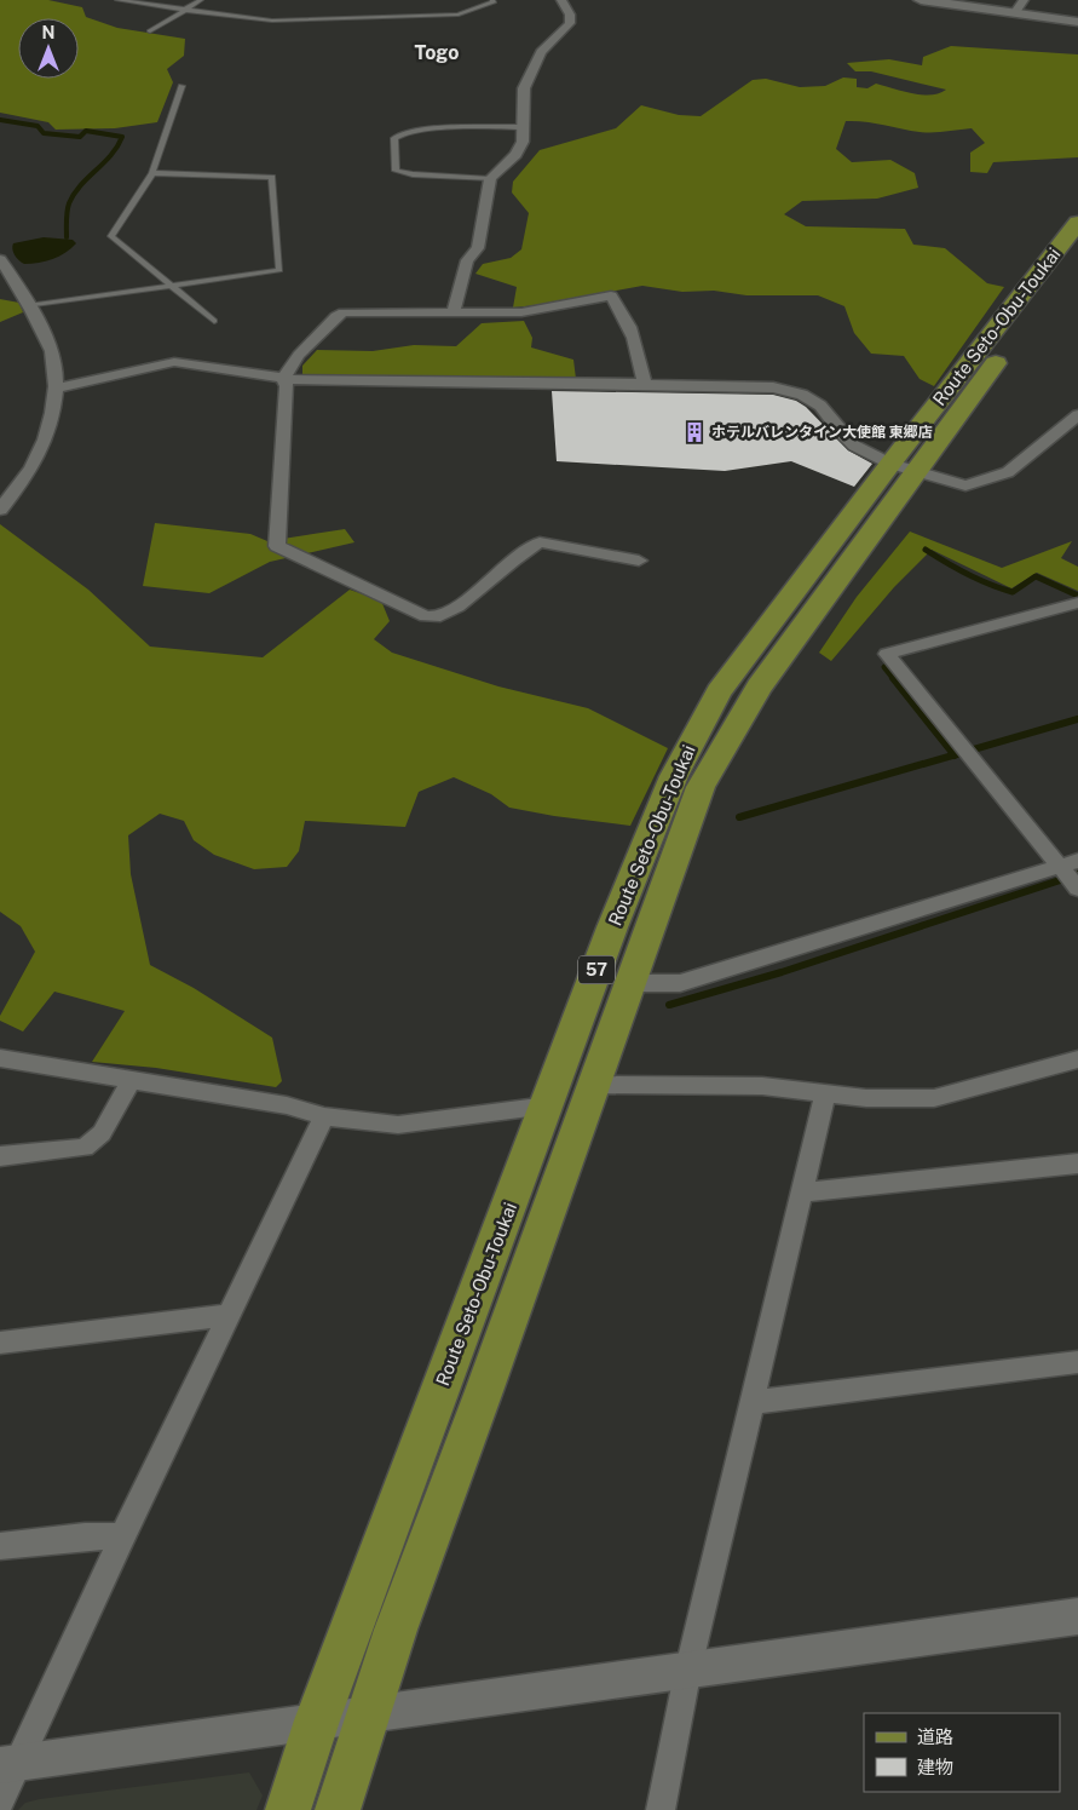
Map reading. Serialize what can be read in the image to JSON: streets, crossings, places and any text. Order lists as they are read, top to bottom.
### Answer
{
  "streets": {
    "main road": ["Route Seto-Obu-Toukai", "57"]
  },
  "districts": ["Togo"],
  "places": {
    "building": ["ホテルバレンタイン大使館 東郷店"]
  },
  "legend": ["道路", "建物"],
  "north": "top"
}
